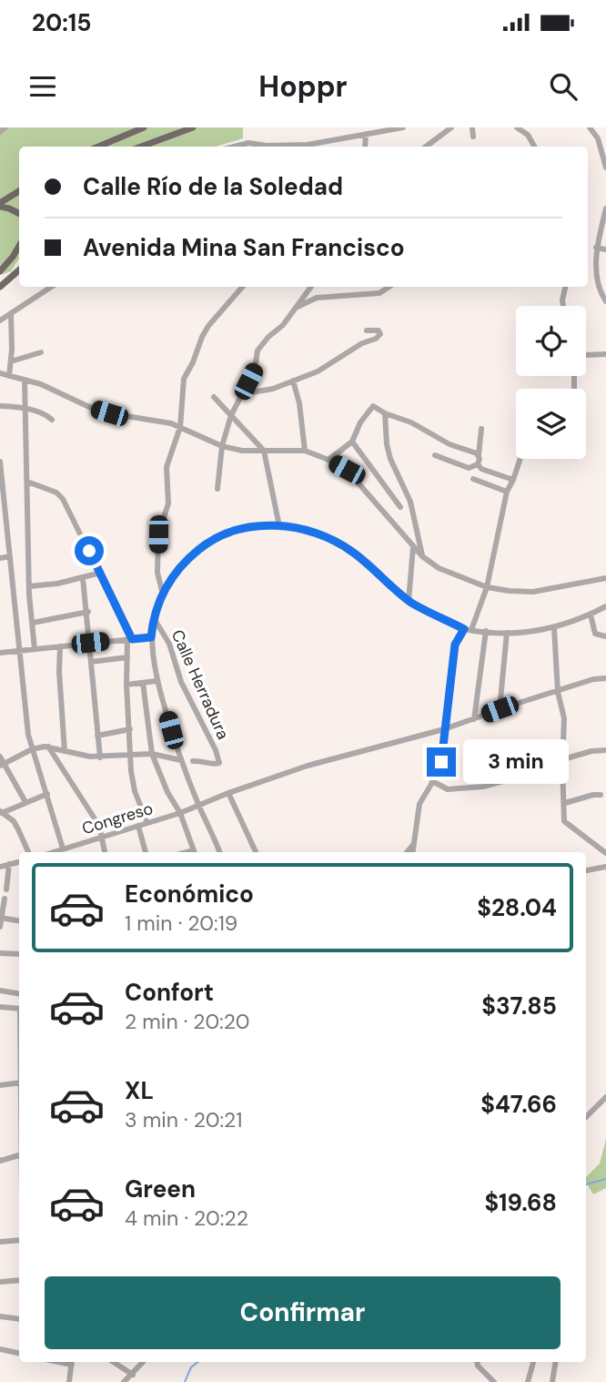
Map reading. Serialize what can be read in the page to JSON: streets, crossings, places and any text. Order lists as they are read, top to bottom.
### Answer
{
  "streets": {
    "street": ["Calle Herradura", "Congreso"]
  },
  "page": {
    "status": "20:15",
    "header": "Hoppr",
    "banner": ["Calle Río de la Soledad", "Avenida Mina San Francisco"],
    "bubble": "3 min",
    "list": [
      {
        "name": "Económico",
        "note": "1 min · 20:19",
        "value": "$28.04"
      },
      {
        "name": "Confort",
        "note": "2 min · 20:20",
        "value": "$37.85"
      },
      {
        "name": "XL",
        "note": "3 min · 20:21",
        "value": "$47.66"
      },
      {
        "name": "Green",
        "note": "4 min · 20:22",
        "value": "$19.68"
      }
    ],
    "buttons": "Confirmar"
  }
}
